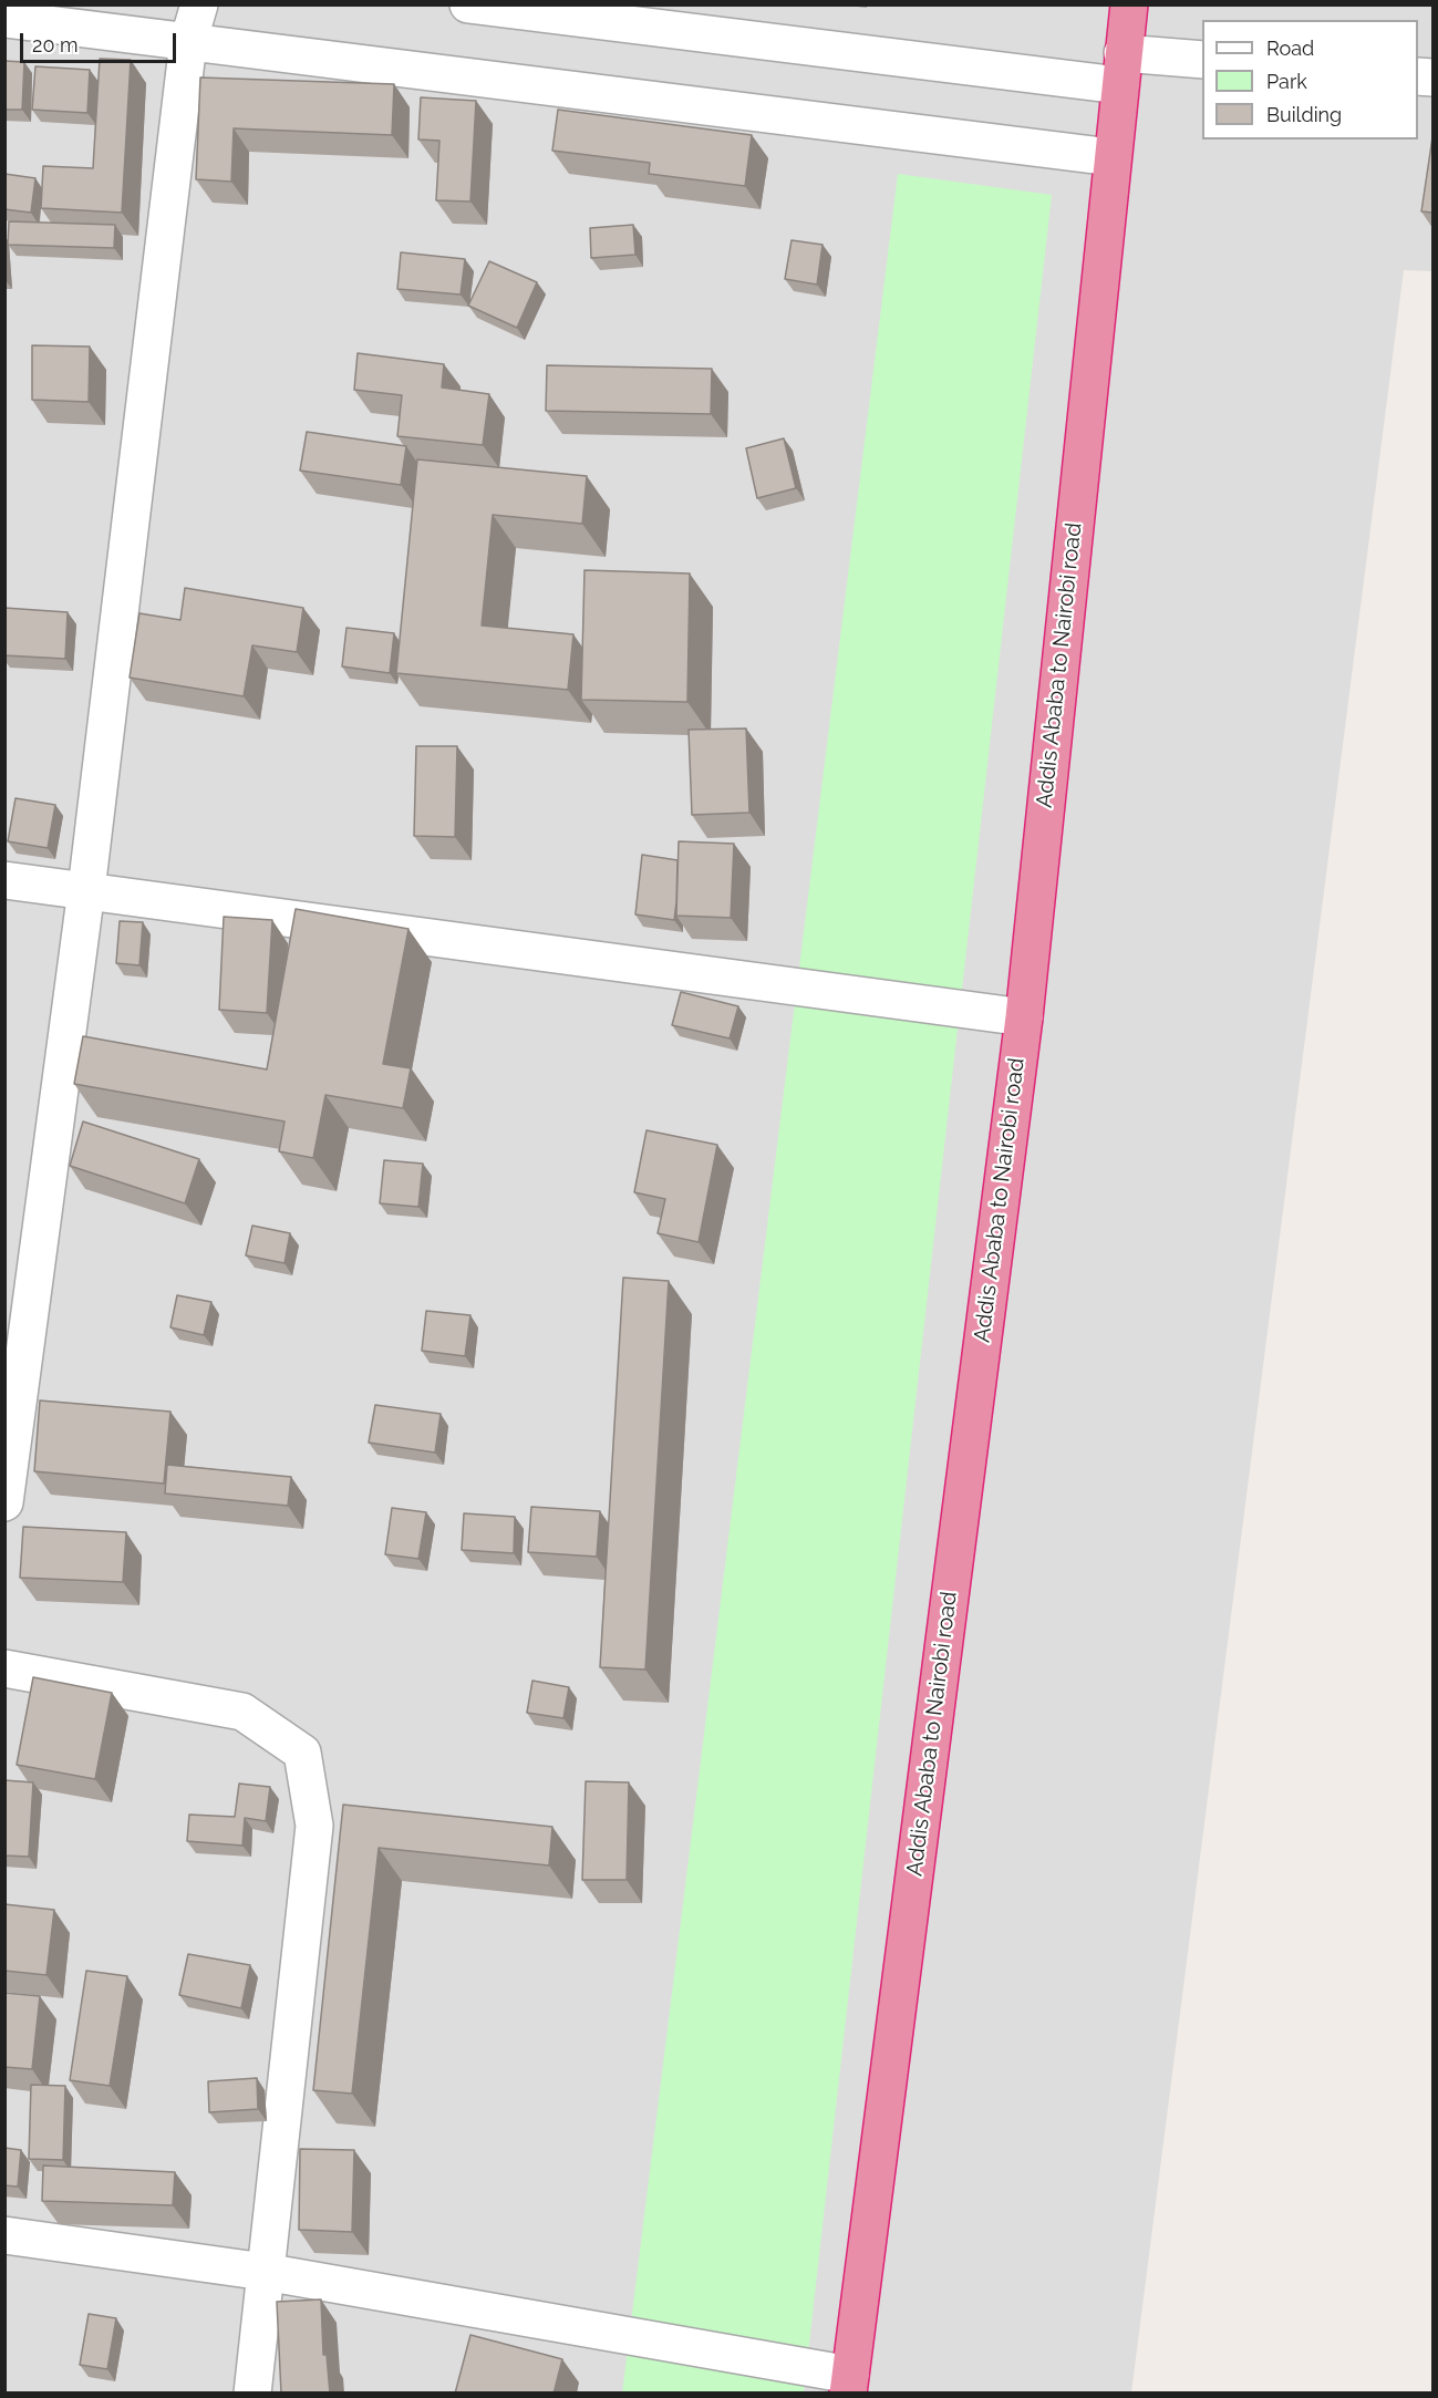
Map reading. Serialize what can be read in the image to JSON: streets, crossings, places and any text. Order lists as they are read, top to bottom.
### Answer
{
  "streets": {
    "highway": ["Addis Ababa to Nairobi road"]
  },
  "legend": ["Road", "Park", "Building"],
  "scale_bar": "20 m"
}
